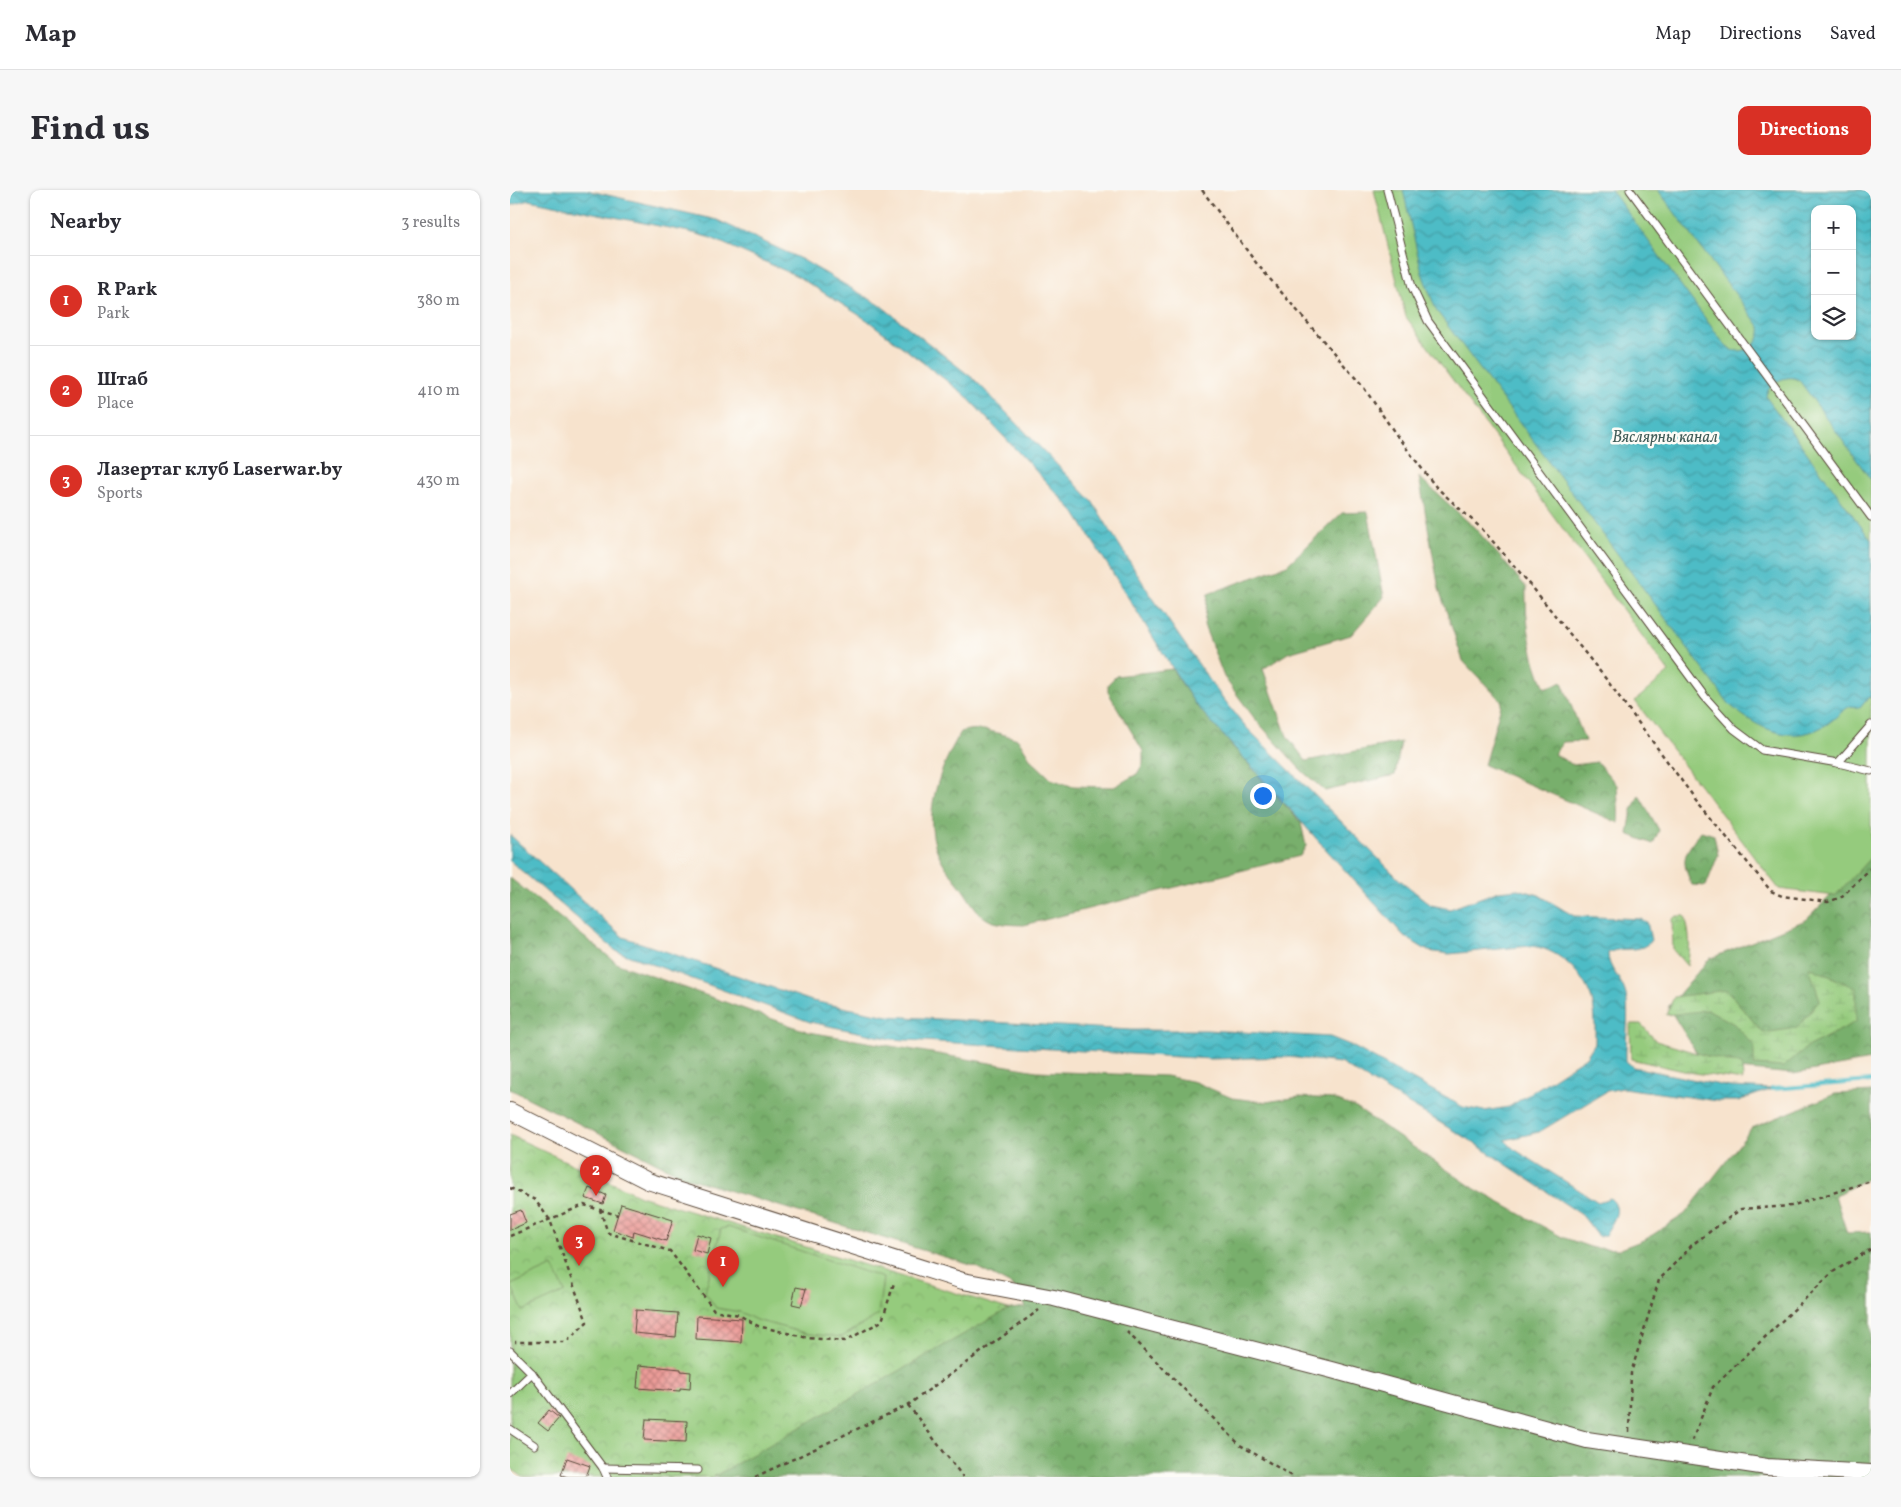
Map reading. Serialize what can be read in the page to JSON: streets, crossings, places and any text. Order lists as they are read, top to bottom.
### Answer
{
  "water": ["Вяслярны канал"],
  "page": {
    "header": "Map",
    "nav": ["Map", "Directions", "Saved"],
    "title": "Find us",
    "buttons": "Directions",
    "heading": ["Nearby", "3 results"],
    "map_buttons": ["+", "−"],
    "list": [
      {
        "mark": "1",
        "name": "R Park",
        "note": "Park",
        "value": "380 m"
      },
      {
        "mark": "2",
        "name": "Штаб",
        "note": "Place",
        "value": "410 m"
      },
      {
        "mark": "3",
        "name": "Лазертаг клуб Laserwar.by",
        "note": "Sports",
        "value": "430 m"
      }
    ],
    "pins": ["2", "3", "1"]
  }
}
